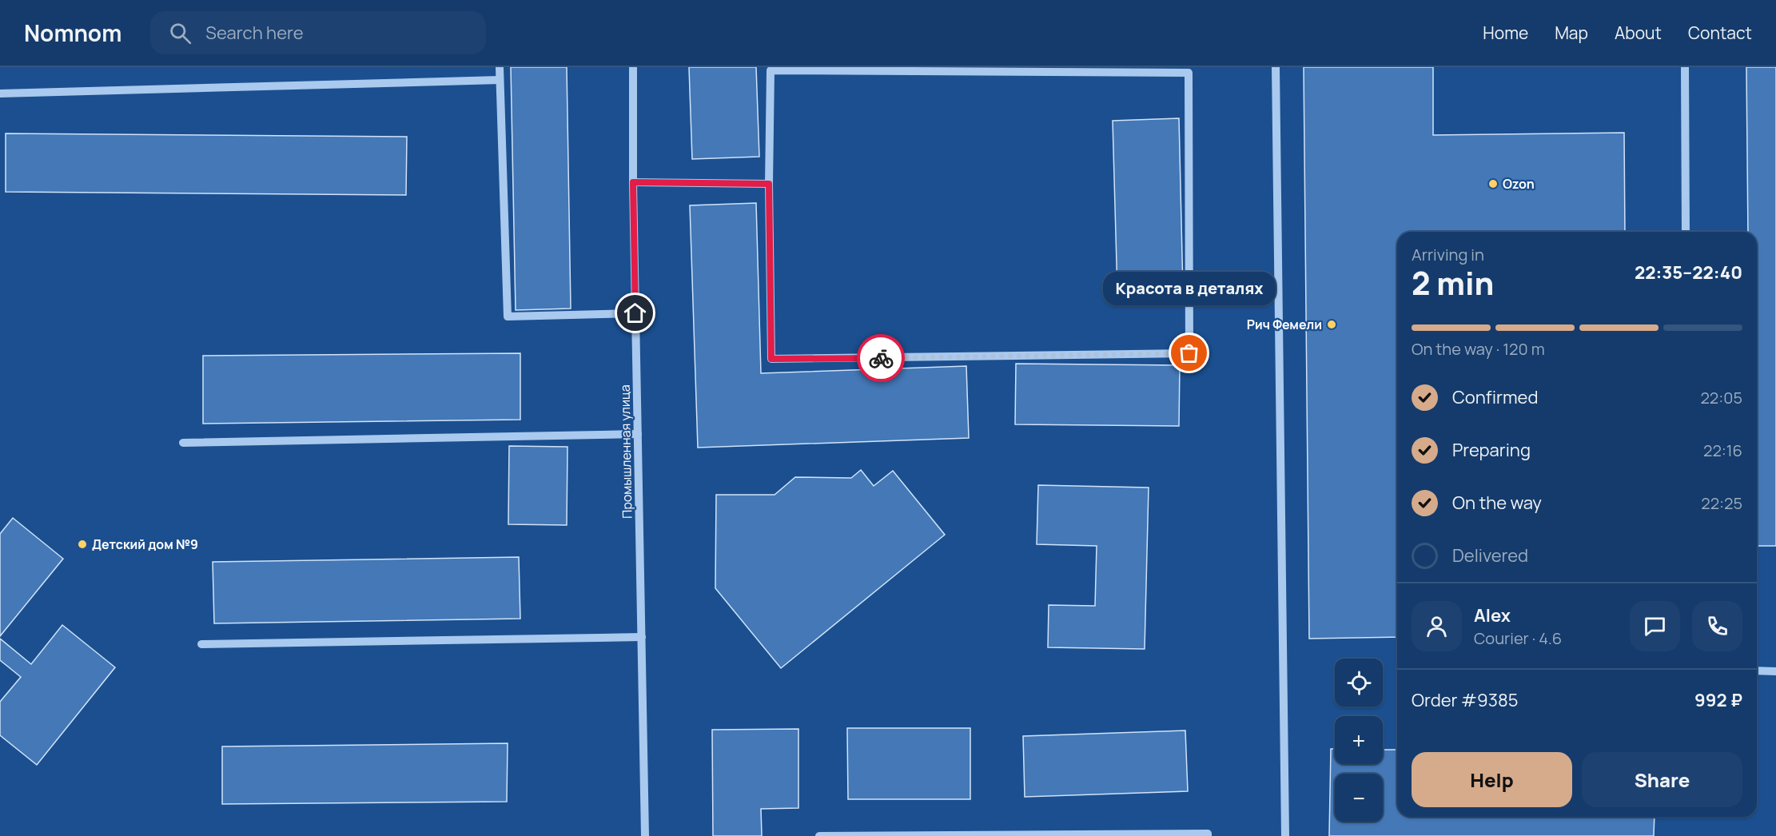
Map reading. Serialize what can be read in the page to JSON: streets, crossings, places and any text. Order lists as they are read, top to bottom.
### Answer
{
  "streets": {
    "street": ["Промышленная улица"]
  },
  "places": [
    "Ozon",
    "Рич Фемели",
    "Красота в деталях",
    "Детский дом №9"
  ],
  "page": {
    "header": "Nomnom",
    "search": "Search here",
    "nav": [
      "Home",
      "Map",
      "About",
      "Contact"
    ],
    "heading": ["2 min", "Arriving in", "22:35–22:40"],
    "panel": [
      "Alex",
      "Courier · 4.6",
      "Order #9385",
      "992 ₽"
    ],
    "bubble": "Красота в деталях",
    "bar": "On the way · 120 m",
    "list": [
      ["Confirmed", "22:05"],
      ["Preparing", "22:16"],
      ["On the way", "22:25"],
      "Delivered"
    ],
    "map_buttons": ["+", "−"],
    "buttons": ["Help", "Share"]
  }
}
